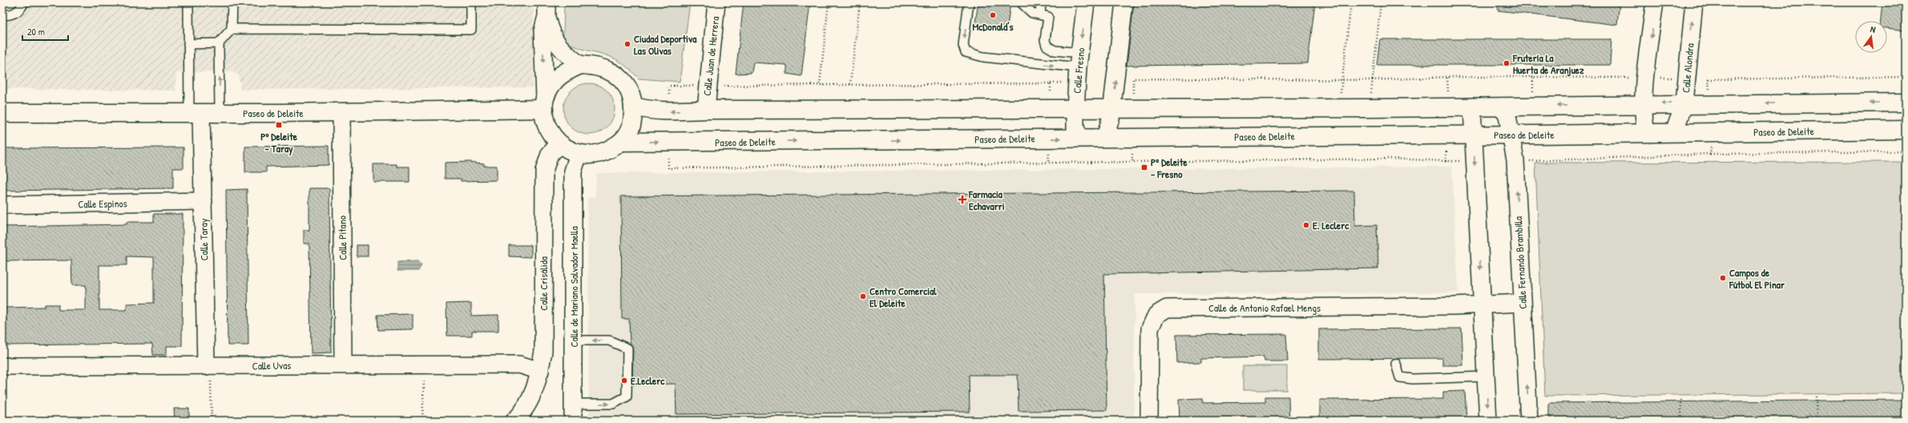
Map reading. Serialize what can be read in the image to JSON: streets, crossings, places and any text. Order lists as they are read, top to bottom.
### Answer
{
  "streets": {
    "main road": ["Paseo de Deleite"],
    "street": [
      "Calle Juan de Herrera",
      "Calle Alondra",
      "Calle Fresno",
      "Calle Espinos",
      "Calle Pitano",
      "Calle Taray",
      "Calle Fernando Brambilla",
      "Calle Crisálida",
      "Calle de Mariano Salvador Maella",
      "Calle de Antonio Rafael Mengs",
      "Calle Uvas"
    ]
  },
  "crossings": [
    ["Calle Alondra", "Paseo de Deleite"],
    ["Calle Fresno", "Paseo de Deleite"],
    ["Paseo de Deleite", "Calle Pitano"],
    ["Paseo de Deleite", "Calle Taray"],
    ["Paseo de Deleite", "Calle Fernando Brambilla"],
    ["Paseo de Deleite", "Calle Crisálida"],
    ["Paseo de Deleite", "Calle de Mariano Salvador Maella"],
    ["Calle Espinos", "Calle Taray"],
    ["Calle Pitano", "Calle Uvas"],
    ["Calle Taray", "Calle Uvas"],
    ["Calle Fernando Brambilla", "Calle de Antonio Rafael Mengs"],
    ["Calle Crisálida", "Calle de Mariano Salvador Maella"],
    ["Calle Crisálida", "Calle Uvas"]
  ],
  "places": {
    "other": [
      "McDonald's",
      "Ciudad Deportiva Las Olivas",
      "Frutería La Huerta de Aranjuez",
      "E. Leclerc",
      "Campos de Fútbol El Pinar",
      "Centro Comercial El Deleite",
      "E.Leclerc"
    ],
    "transit": ["Pº Deleite - Taray", "Pº Deleite - Fresno"],
    "health": ["Farmacia Echavarri"]
  },
  "scale_bar": "20 m",
  "north": "top"
}
